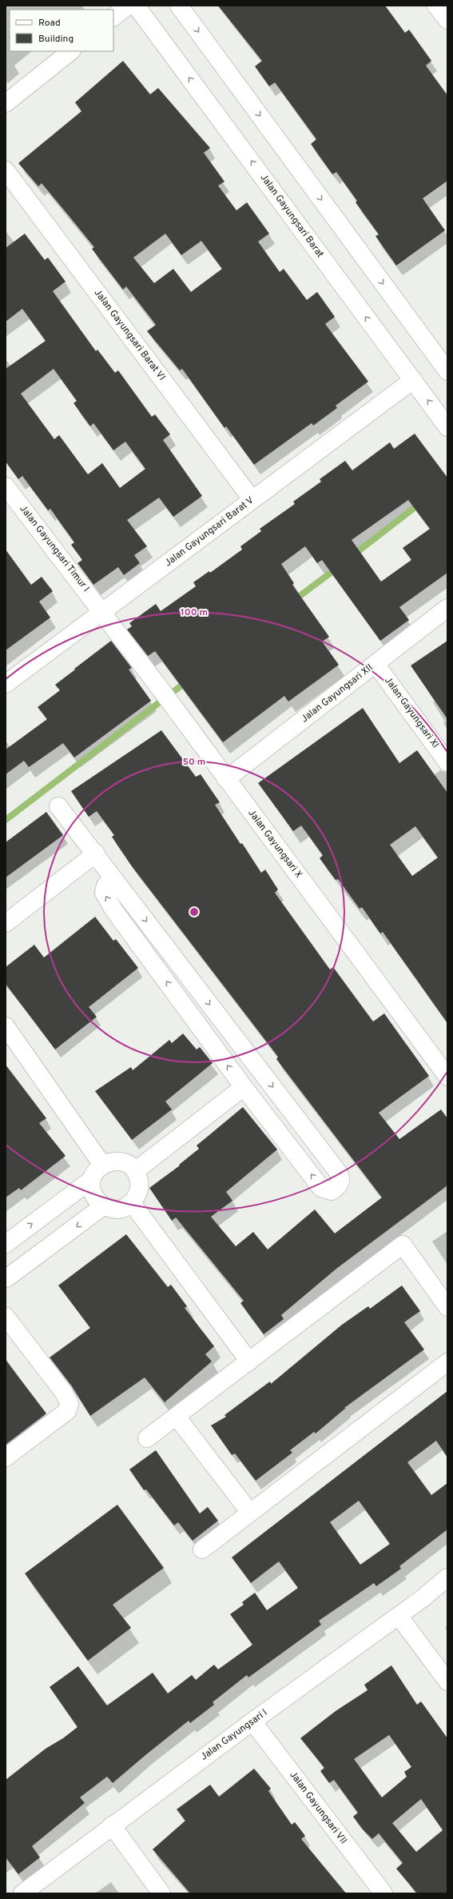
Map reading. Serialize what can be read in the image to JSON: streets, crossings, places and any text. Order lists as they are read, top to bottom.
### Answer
{
  "streets": {
    "street": [
      "Jalan Gayungsari Barat",
      "Jalan Gayungsari Barat VI",
      "Jalan Gayungsari Barat V",
      "Jalan Gayungsari Timur I",
      "Jalan Gayungsari XII",
      "Jalan Gayungsari XI",
      "Jalan Gayungsari X",
      "Jalan Gayungsari I",
      "Jalan Gayungsari VII"
    ]
  },
  "crossings": [
    ["Jalan Gayungsari Barat", "Jalan Gayungsari Barat V"],
    ["Jalan Gayungsari Barat VI", "Jalan Gayungsari Barat V"],
    ["Jalan Gayungsari Barat V", "Jalan Gayungsari Timur I"],
    ["Jalan Gayungsari Barat V", "Jalan Gayungsari X"],
    ["Jalan Gayungsari Timur I", "Jalan Gayungsari X"],
    ["Jalan Gayungsari XII", "Jalan Gayungsari XI"],
    ["Jalan Gayungsari XII", "Jalan Gayungsari X"],
    ["Jalan Gayungsari I", "Jalan Gayungsari VII"]
  ],
  "legend": ["Road", "Building"],
  "rings": ["100 m", "50 m"]
}
